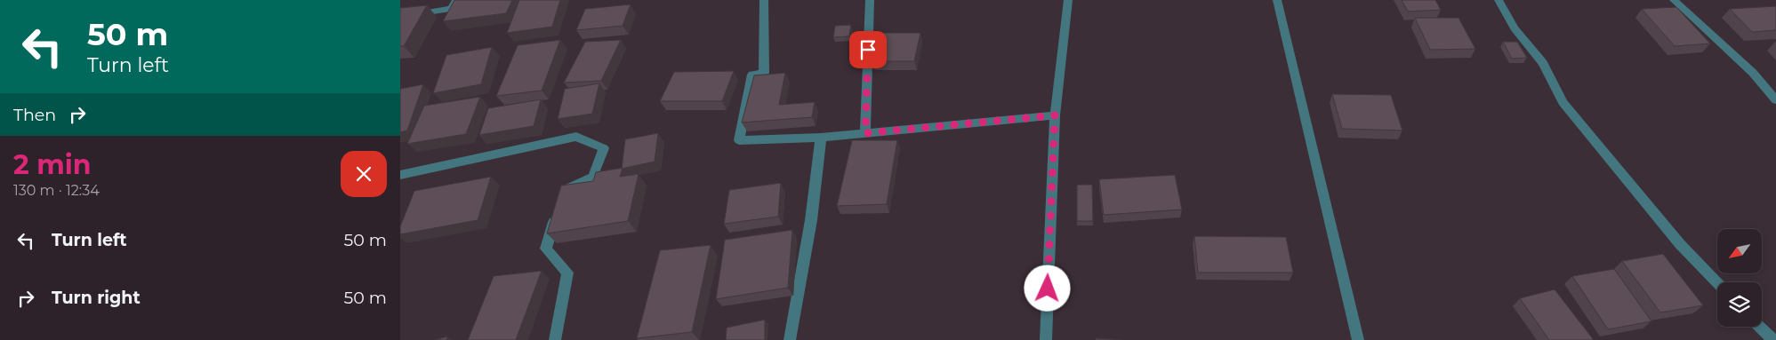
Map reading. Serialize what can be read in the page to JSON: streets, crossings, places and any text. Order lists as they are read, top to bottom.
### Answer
{
  "north": "bottom left",
  "page": {
    "turn": ["50 m", "Turn left"],
    "then": "Then",
    "heading": ["2 min", "130 m · 12:34"],
    "list": [
      {
        "name": "Turn left",
        "value": "50 m"
      },
      {
        "name": "Turn right",
        "value": "50 m"
      }
    ]
  }
}
